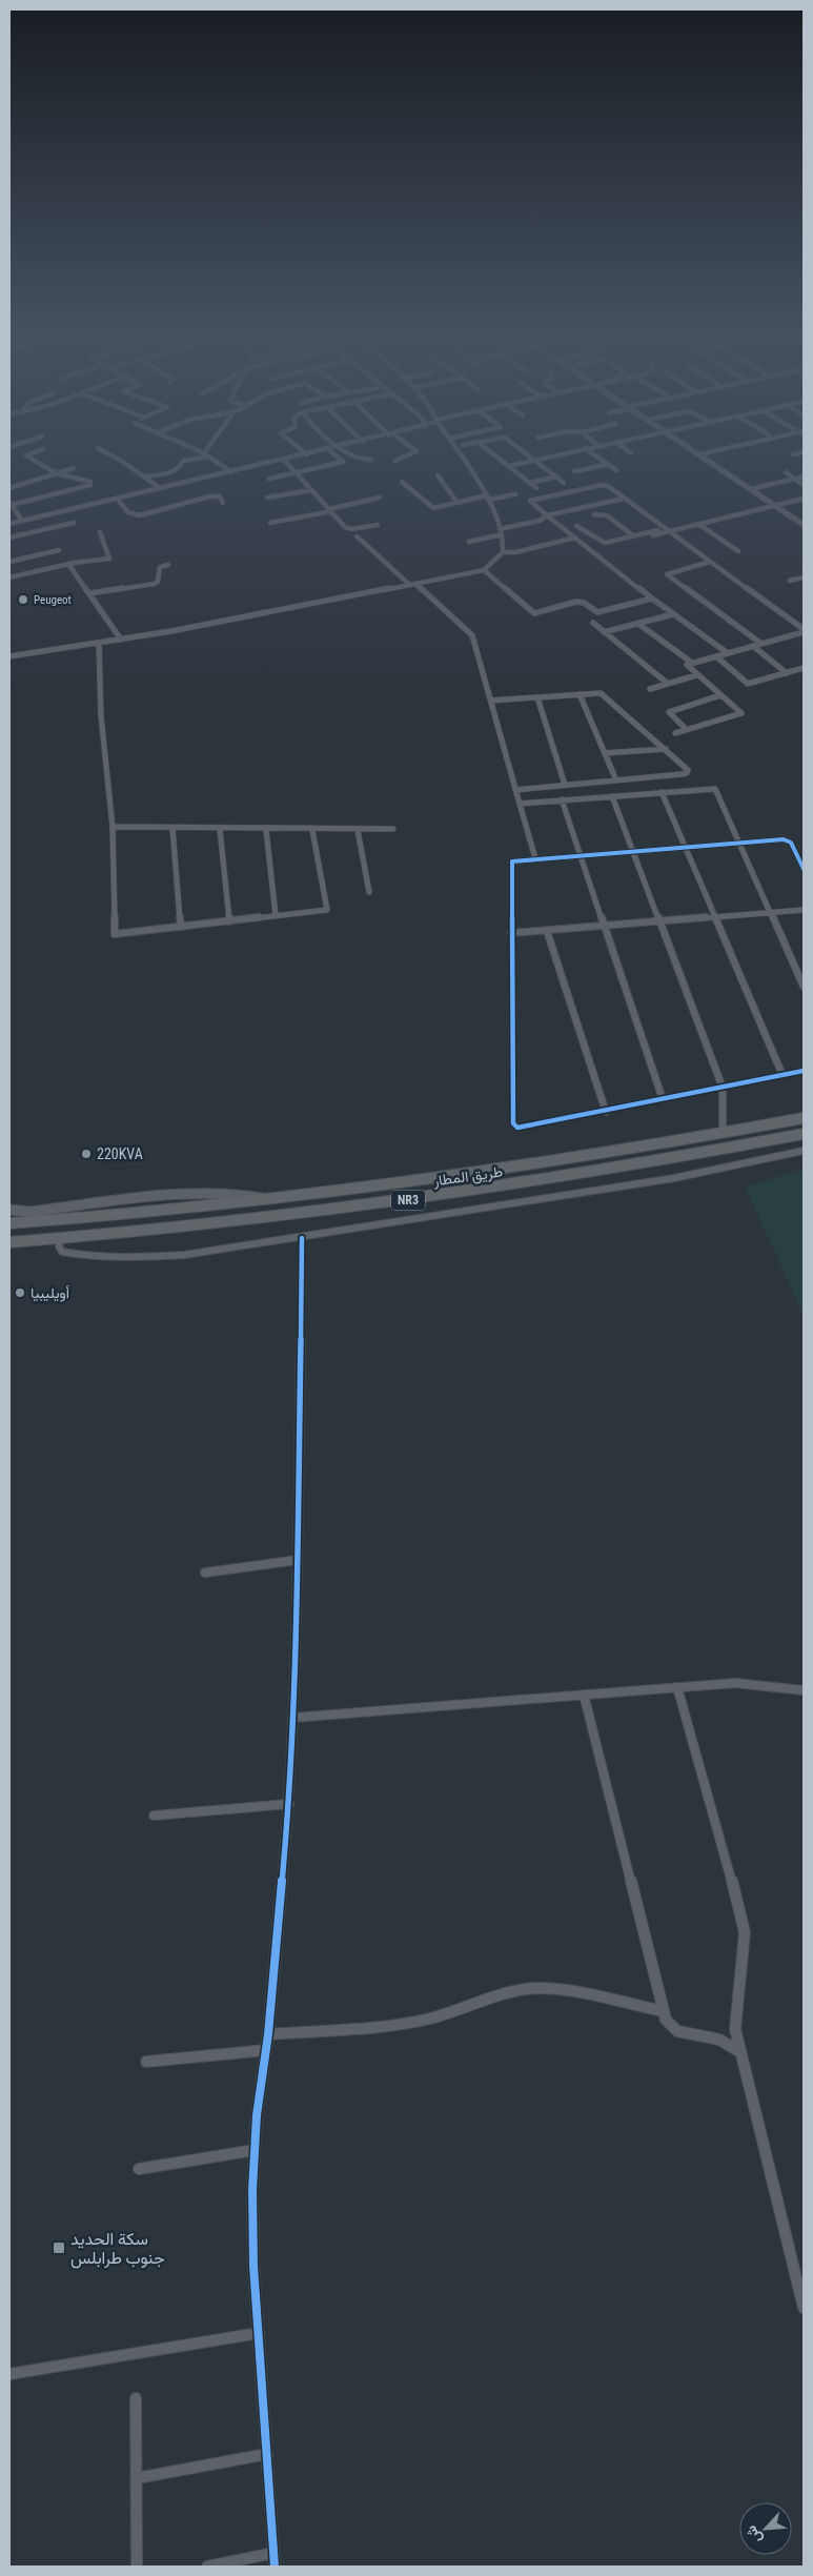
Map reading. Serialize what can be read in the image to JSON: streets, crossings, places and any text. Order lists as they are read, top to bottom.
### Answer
{
  "streets": {
    "highway": ["طريق المطار", "NR3"]
  },
  "places": {
    "other": ["Peugeot", "220KVA", "أويليبيا"],
    "transit": ["سكة الحديد جنوب طرابلس"]
  },
  "north": "bottom left"
}
